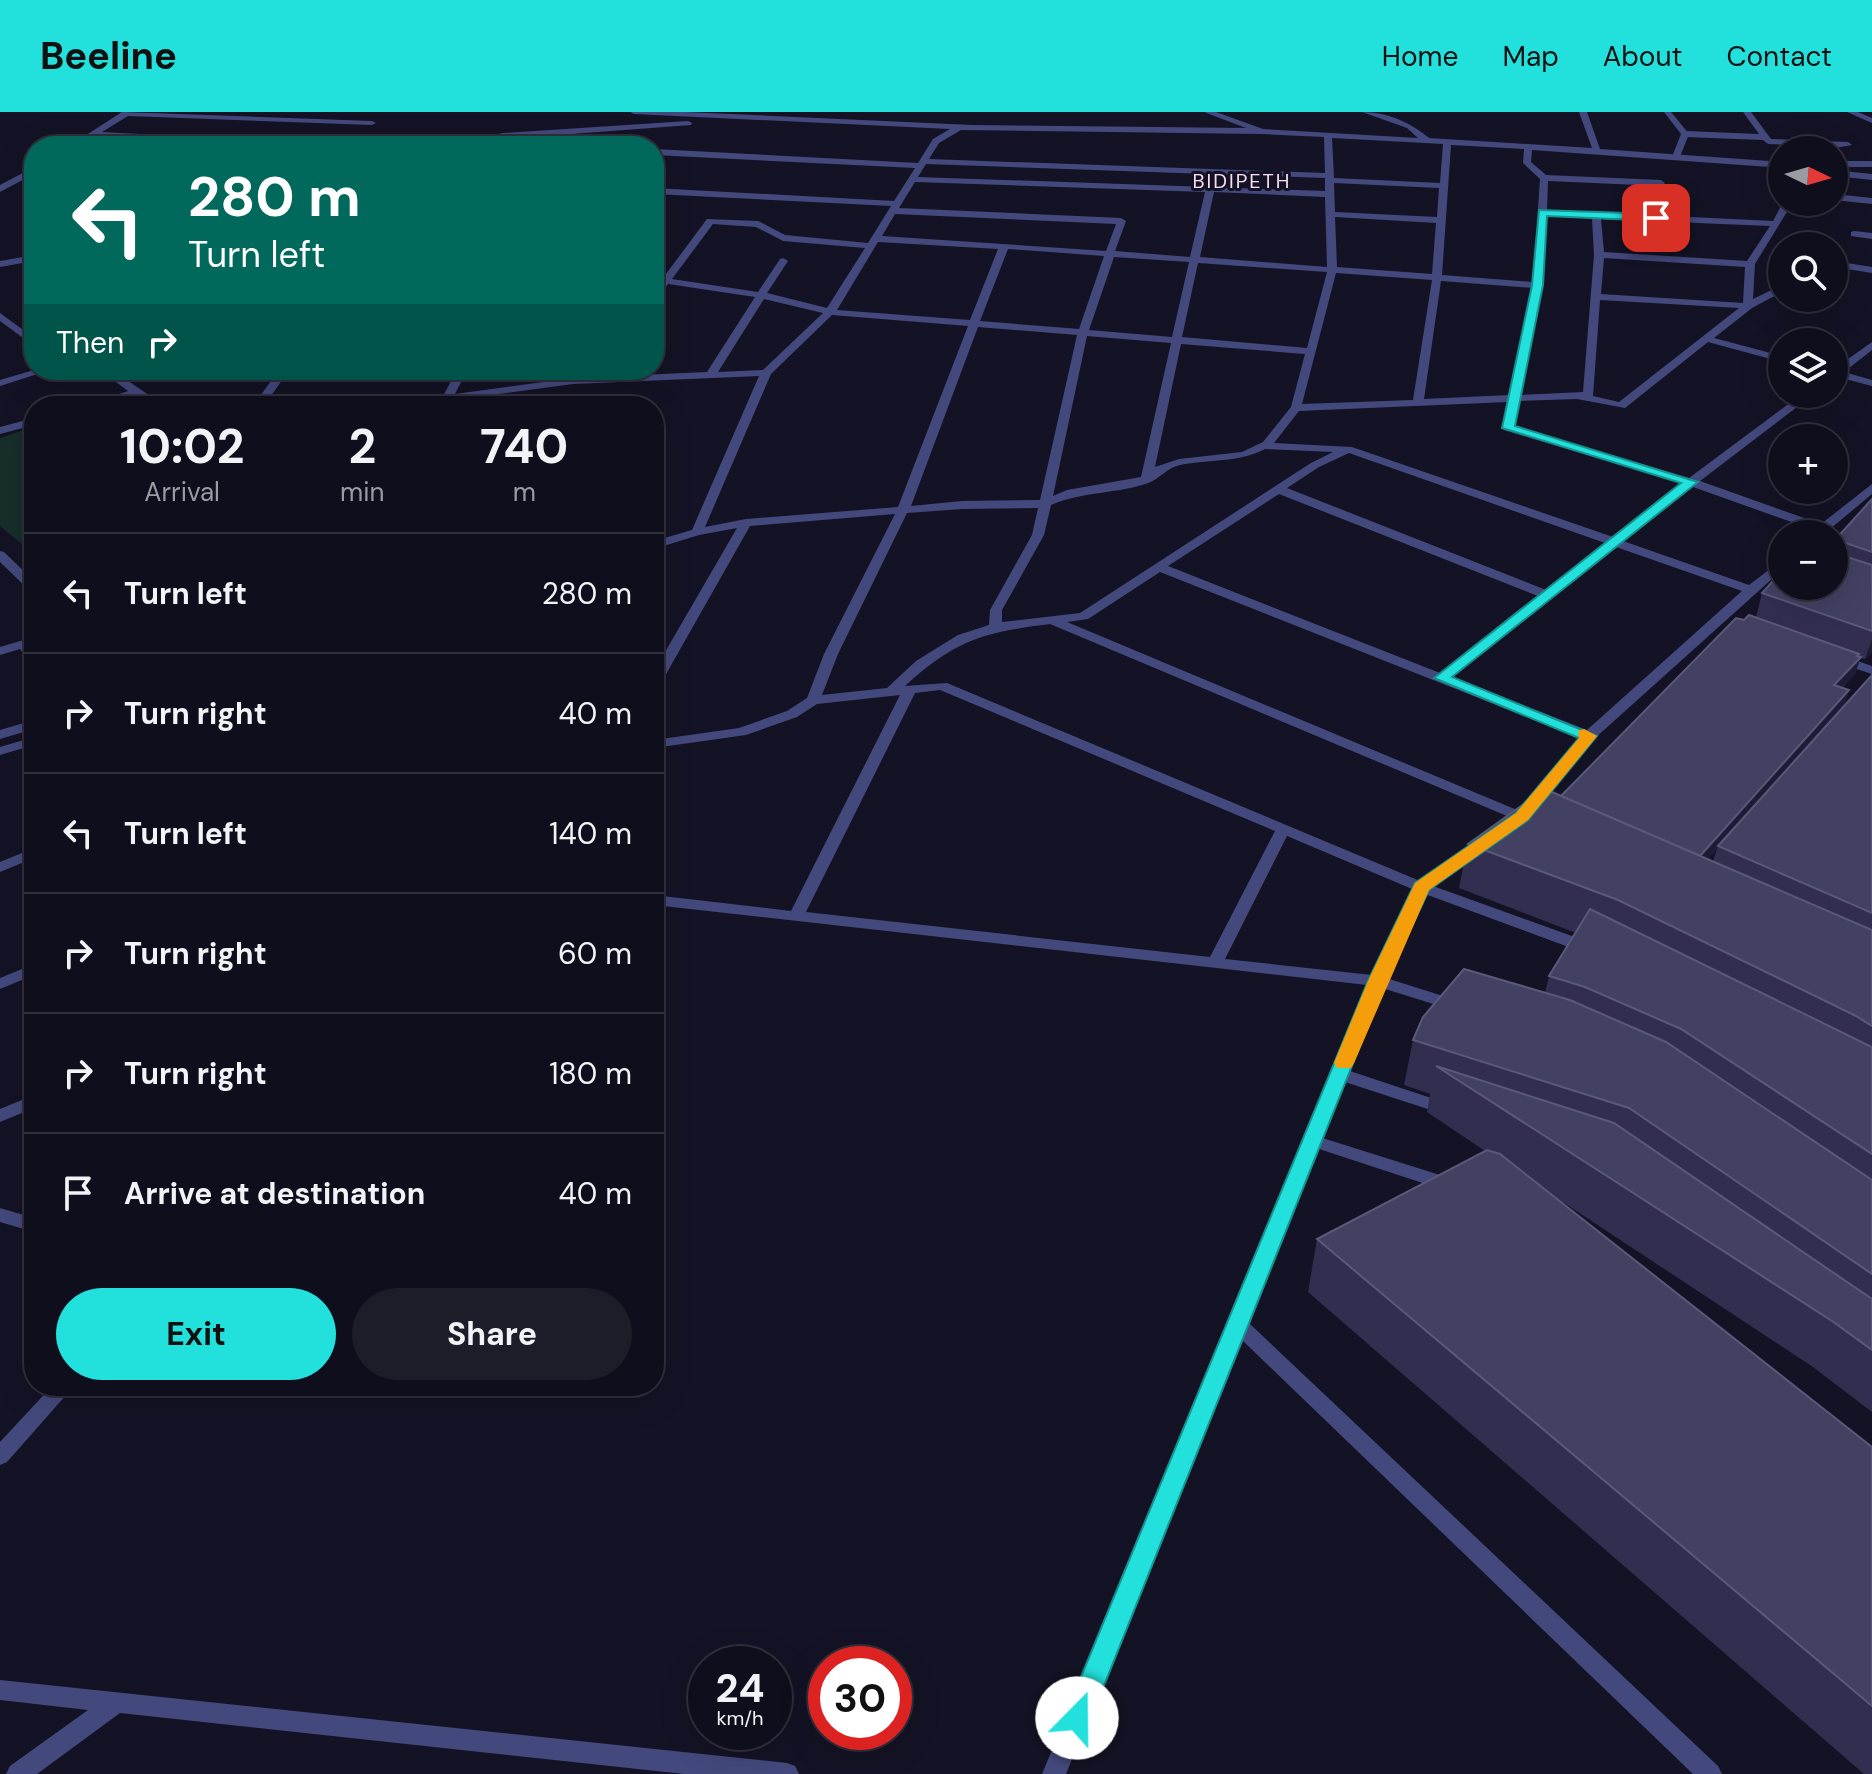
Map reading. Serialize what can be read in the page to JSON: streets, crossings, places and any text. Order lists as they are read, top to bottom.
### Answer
{
  "districts": ["BIDIPETH"],
  "north": "right",
  "page": {
    "header": "Beeline",
    "nav": [
      "Home",
      "Map",
      "About",
      "Contact"
    ],
    "map_buttons": ["+", "−"],
    "turn": ["280 m", "Turn left"],
    "then": "Then",
    "eta": [
      "10:02",
      "Arrival",
      "2",
      "min",
      "740",
      "m"
    ],
    "list": [
      {
        "name": "Turn left",
        "value": "280 m"
      },
      {
        "name": "Turn right",
        "value": "40 m"
      },
      {
        "name": "Turn left",
        "value": "140 m"
      },
      {
        "name": "Turn right",
        "value": "60 m"
      },
      {
        "name": "Turn right",
        "value": "180 m"
      },
      {
        "name": "Arrive at destination",
        "value": "40 m"
      }
    ],
    "buttons": ["Exit", "Share"],
    "speed": "24 km/h",
    "limit": "30"
  }
}
